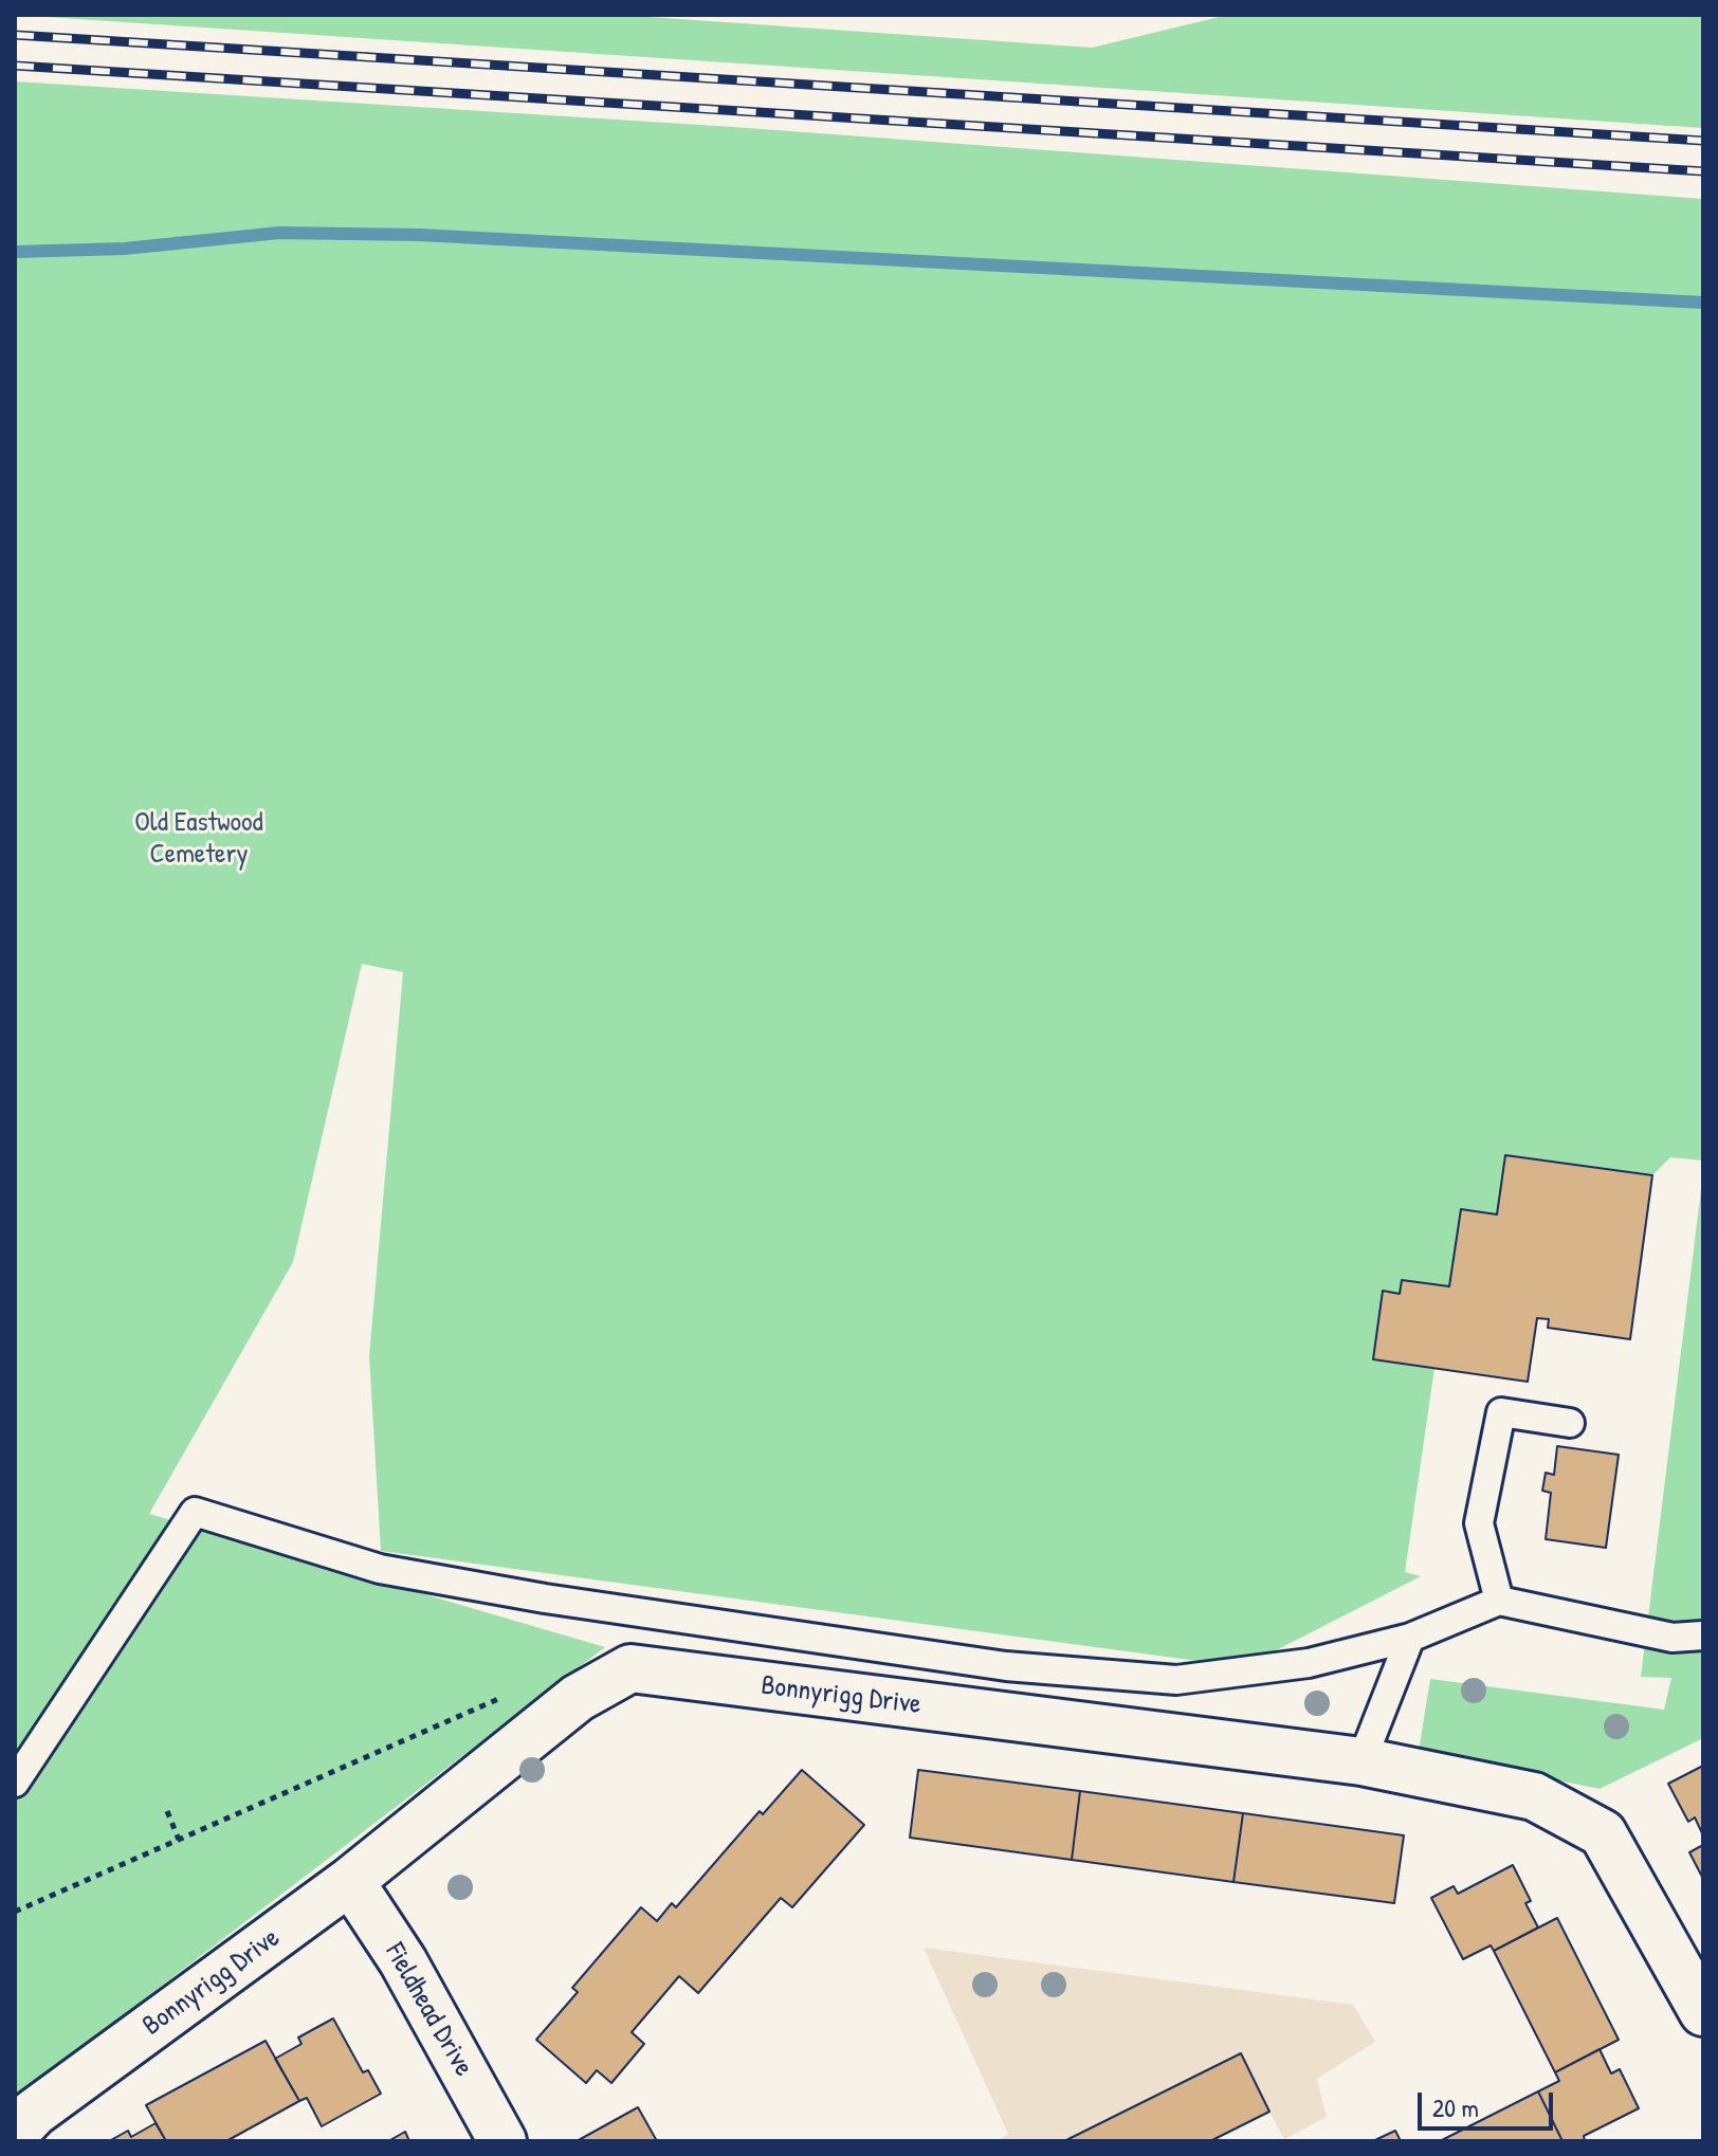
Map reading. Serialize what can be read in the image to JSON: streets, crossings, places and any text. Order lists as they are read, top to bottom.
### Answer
{
  "streets": {
    "street": ["Bonnyrigg Drive", "Fieldhead Drive"]
  },
  "crossings": [
    ["Bonnyrigg Drive", "Fieldhead Drive"]
  ],
  "parks": ["Old Eastwood Cemetery"],
  "scale_bar": "20 m"
}
